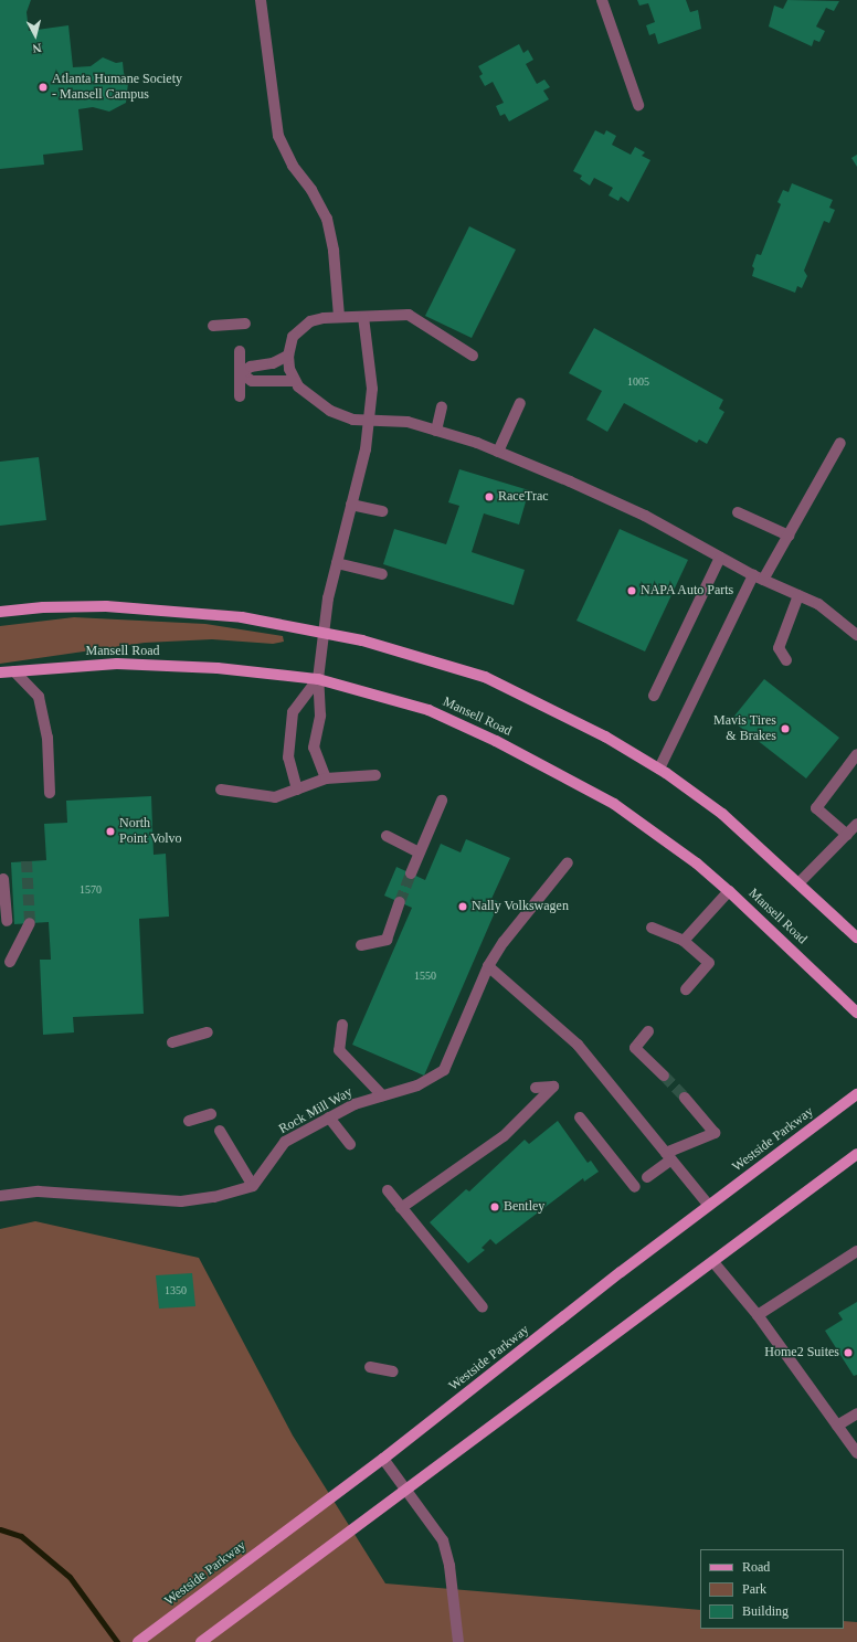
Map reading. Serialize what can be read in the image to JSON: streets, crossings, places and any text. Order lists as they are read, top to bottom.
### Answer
{
  "streets": {
    "main road": ["Mansell Road", "Westside Parkway"],
    "street": ["Rock Mill Way"]
  },
  "places": [
    "Atlanta Humane Society - Mansell Campus",
    "RaceTrac",
    "NAPA Auto Parts",
    "Mavis Tires & Brakes",
    "North Point Volvo",
    "Nally Volkswagen",
    "Bentley",
    "Home2 Suites"
  ],
  "house_numbers": [
    "1005",
    "1570",
    "1550",
    "1350"
  ],
  "legend": ["Road", "Park", "Building"],
  "north": "bottom"
}
